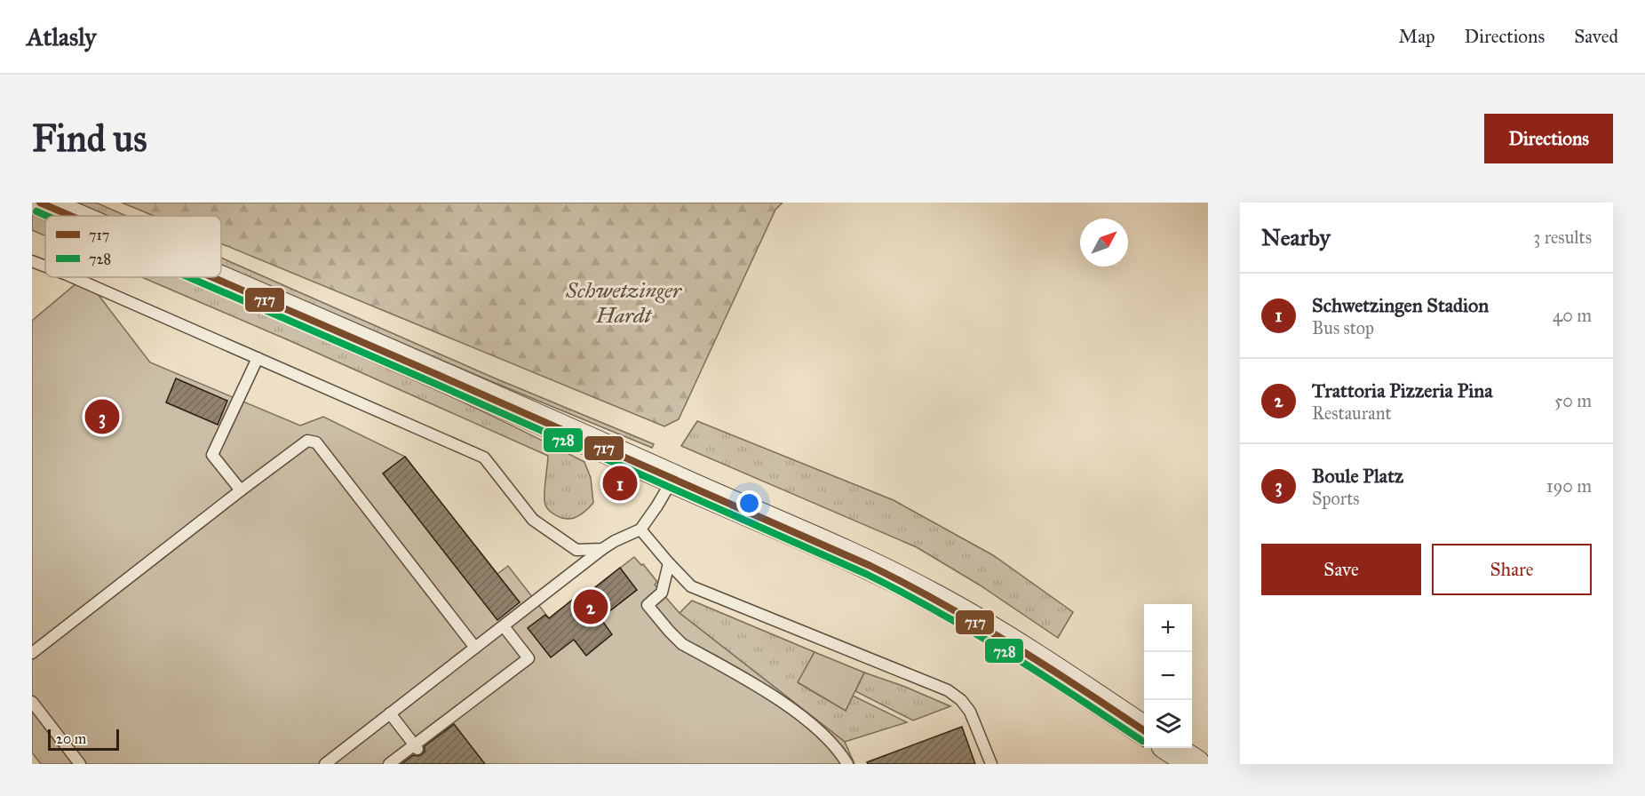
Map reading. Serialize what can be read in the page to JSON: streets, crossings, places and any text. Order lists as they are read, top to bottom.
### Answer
{
  "parks": ["Schwetzinger Hardt"],
  "lines": ["transit line 717", "transit line 728"],
  "legend": ["717", "728"],
  "scale_bar": "20 m",
  "north": "top right",
  "page": {
    "header": "Atlasly",
    "nav": ["Map", "Directions", "Saved"],
    "buttons": [
      "Directions",
      ["Save", "Share"]
    ],
    "title": "Find us",
    "heading": ["Nearby", "3 results"],
    "list": [
      {
        "mark": "1",
        "name": "Schwetzingen Stadion",
        "note": "Bus stop",
        "value": "40 m"
      },
      {
        "mark": "2",
        "name": "Trattoria Pizzeria Pina",
        "note": "Restaurant",
        "value": "50 m"
      },
      {
        "mark": "3",
        "name": "Boule Platz",
        "note": "Sports",
        "value": "190 m"
      }
    ],
    "pins": ["3", "1", "2"],
    "map_buttons": ["+", "−"],
    "scale": "20 m"
  }
}
